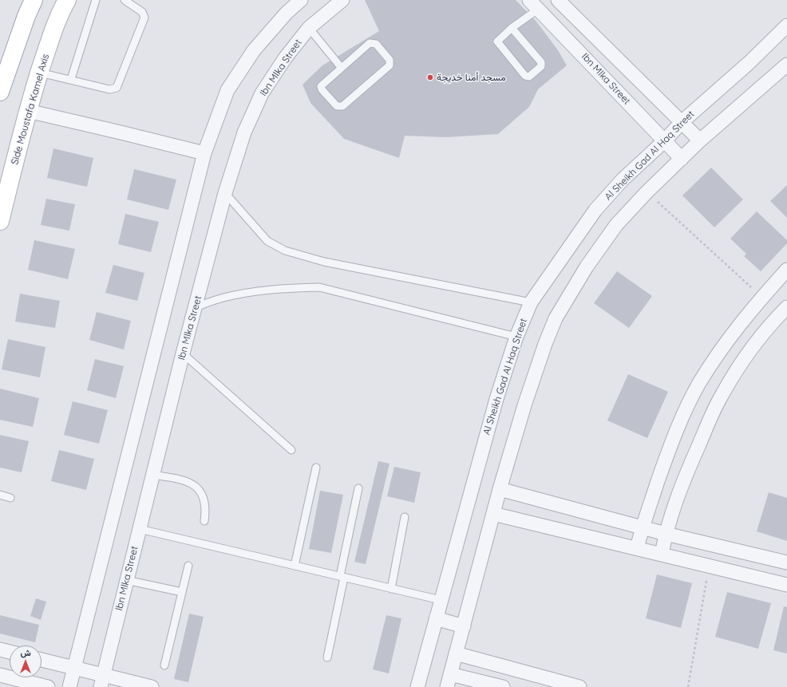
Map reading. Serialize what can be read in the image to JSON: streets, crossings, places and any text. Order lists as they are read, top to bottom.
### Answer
{
  "streets": {
    "street": ["Ibn Mlka Street", "Side Moustafa Kamel Axis", "Al Sheikh Gad Al Haq Street"]
  },
  "crossings": [
    ["Ibn Mlka Street", "Al Sheikh Gad Al Haq Street"]
  ],
  "places": ["مسجد أمنا خديجة"],
  "north": "top"
}
